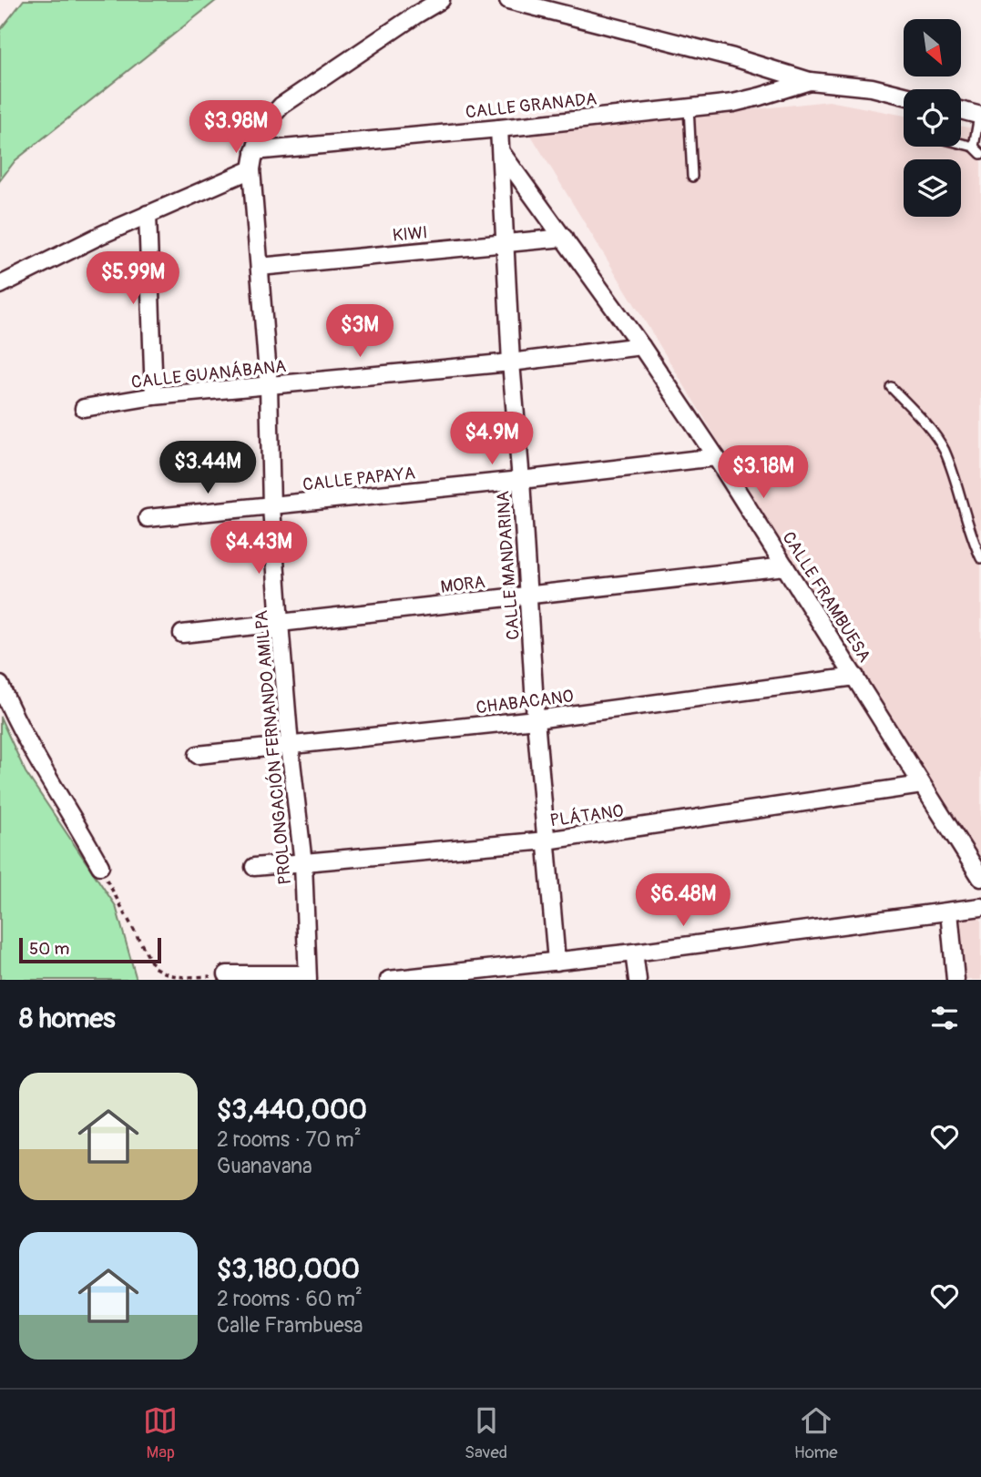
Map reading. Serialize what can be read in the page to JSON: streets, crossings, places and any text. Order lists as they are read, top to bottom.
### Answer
{
  "streets": {
    "street": [
      "CALLE GRANADA",
      "KIWI",
      "CALLE GUANÁBANA",
      "CALLE PAPAYA",
      "CALLE MANDARINA",
      "MORA",
      "CALLE FRAMBUESA",
      "CHABACANO",
      "PROLONGACIÓN FERNANDO AMILPA",
      "PLÁTANO"
    ]
  },
  "crossings": [
    ["CALLE GRANADA", "CALLE MANDARINA"],
    ["CALLE GRANADA", "PROLONGACIÓN FERNANDO AMILPA"],
    ["KIWI", "CALLE MANDARINA"],
    ["KIWI", "CALLE FRAMBUESA"],
    ["KIWI", "PROLONGACIÓN FERNANDO AMILPA"],
    ["CALLE GUANÁBANA", "CALLE MANDARINA"],
    ["CALLE GUANÁBANA", "CALLE FRAMBUESA"],
    ["CALLE GUANÁBANA", "PROLONGACIÓN FERNANDO AMILPA"],
    ["CALLE PAPAYA", "CALLE MANDARINA"],
    ["CALLE PAPAYA", "CALLE FRAMBUESA"],
    ["CALLE PAPAYA", "PROLONGACIÓN FERNANDO AMILPA"],
    ["CALLE MANDARINA", "MORA"],
    ["CALLE MANDARINA", "CALLE FRAMBUESA"],
    ["CALLE MANDARINA", "CHABACANO"],
    ["CALLE MANDARINA", "PLÁTANO"],
    ["MORA", "CALLE FRAMBUESA"],
    ["MORA", "PROLONGACIÓN FERNANDO AMILPA"],
    ["CALLE FRAMBUESA", "CHABACANO"],
    ["CALLE FRAMBUESA", "PLÁTANO"],
    ["CHABACANO", "PROLONGACIÓN FERNANDO AMILPA"],
    ["PROLONGACIÓN FERNANDO AMILPA", "PLÁTANO"]
  ],
  "scale_bar": "50 m",
  "north": "bottom right",
  "page": {
    "price": [
      "$3.98M",
      "$5.99M",
      "$3M",
      "$4.9M",
      "$3.44M",
      "$3.18M",
      "$4.43M",
      "$6.48M"
    ],
    "scale": "50 m",
    "heading": "8 homes",
    "list": [
      {
        "name": "$3,440,000",
        "note": "2 rooms · 70 m² · Guanavana"
      },
      {
        "name": "$3,180,000",
        "note": "2 rooms · 60 m² · Calle Frambuesa"
      }
    ],
    "tabs": ["Map", "Saved", "Home"]
  }
}
